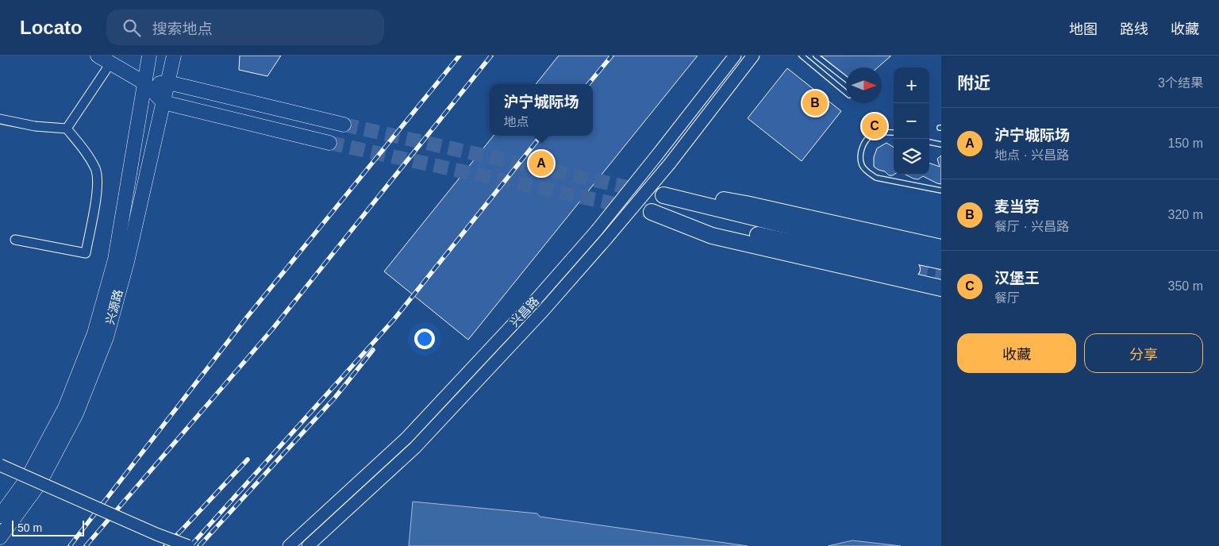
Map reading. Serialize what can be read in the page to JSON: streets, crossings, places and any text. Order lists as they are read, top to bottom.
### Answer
{
  "streets": {
    "main road": ["兴源路", "兴昌路"]
  },
  "scale_bar": "50 m",
  "north": "right",
  "page": {
    "header": "Locato",
    "search": "搜索地点",
    "nav": ["地图", "路线", "收藏"],
    "heading": ["附近", "3个结果"],
    "map_buttons": ["+", "−"],
    "popup": ["沪宁城际场", "地点"],
    "pins": ["B", "C", "A"],
    "list": [
      {
        "mark": "A",
        "name": "沪宁城际场",
        "note": "地点 · 兴昌路",
        "value": "150 m"
      },
      {
        "mark": "B",
        "name": "麦当劳",
        "note": "餐厅 · 兴昌路",
        "value": "320 m"
      },
      {
        "mark": "C",
        "name": "汉堡王",
        "note": "餐厅",
        "value": "350 m"
      }
    ],
    "buttons": ["收藏", "分享"],
    "scale": "50 m"
  }
}
